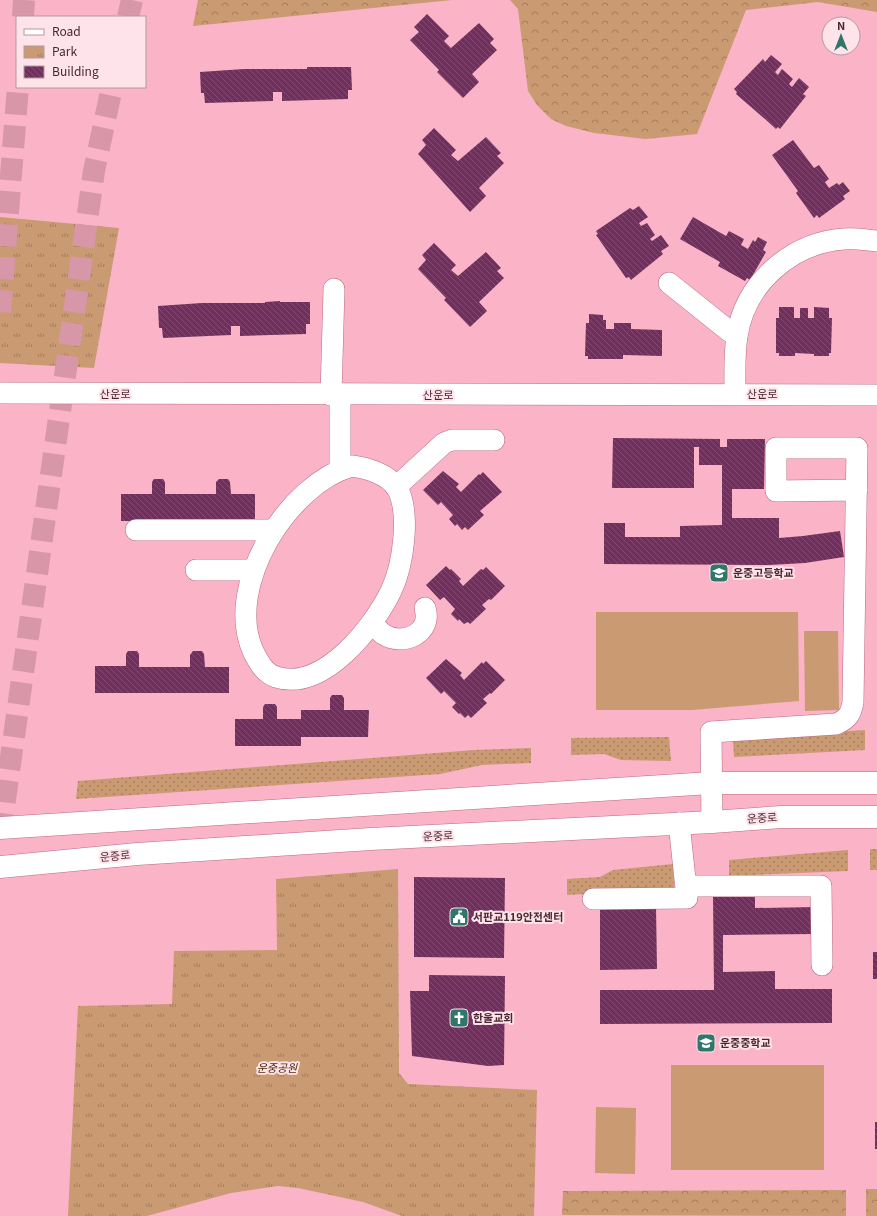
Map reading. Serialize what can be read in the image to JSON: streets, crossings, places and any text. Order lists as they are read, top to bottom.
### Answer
{
  "streets": {
    "main road": ["운중로"],
    "street": ["산운로"]
  },
  "parks": ["운중공원"],
  "places": {
    "school or university": ["운중고등학교", "운중중학교"],
    "public building": ["서판교119안전센터"],
    "church": ["한울교회"]
  },
  "legend": ["Road", "Park", "Building"],
  "north": "top"
}
